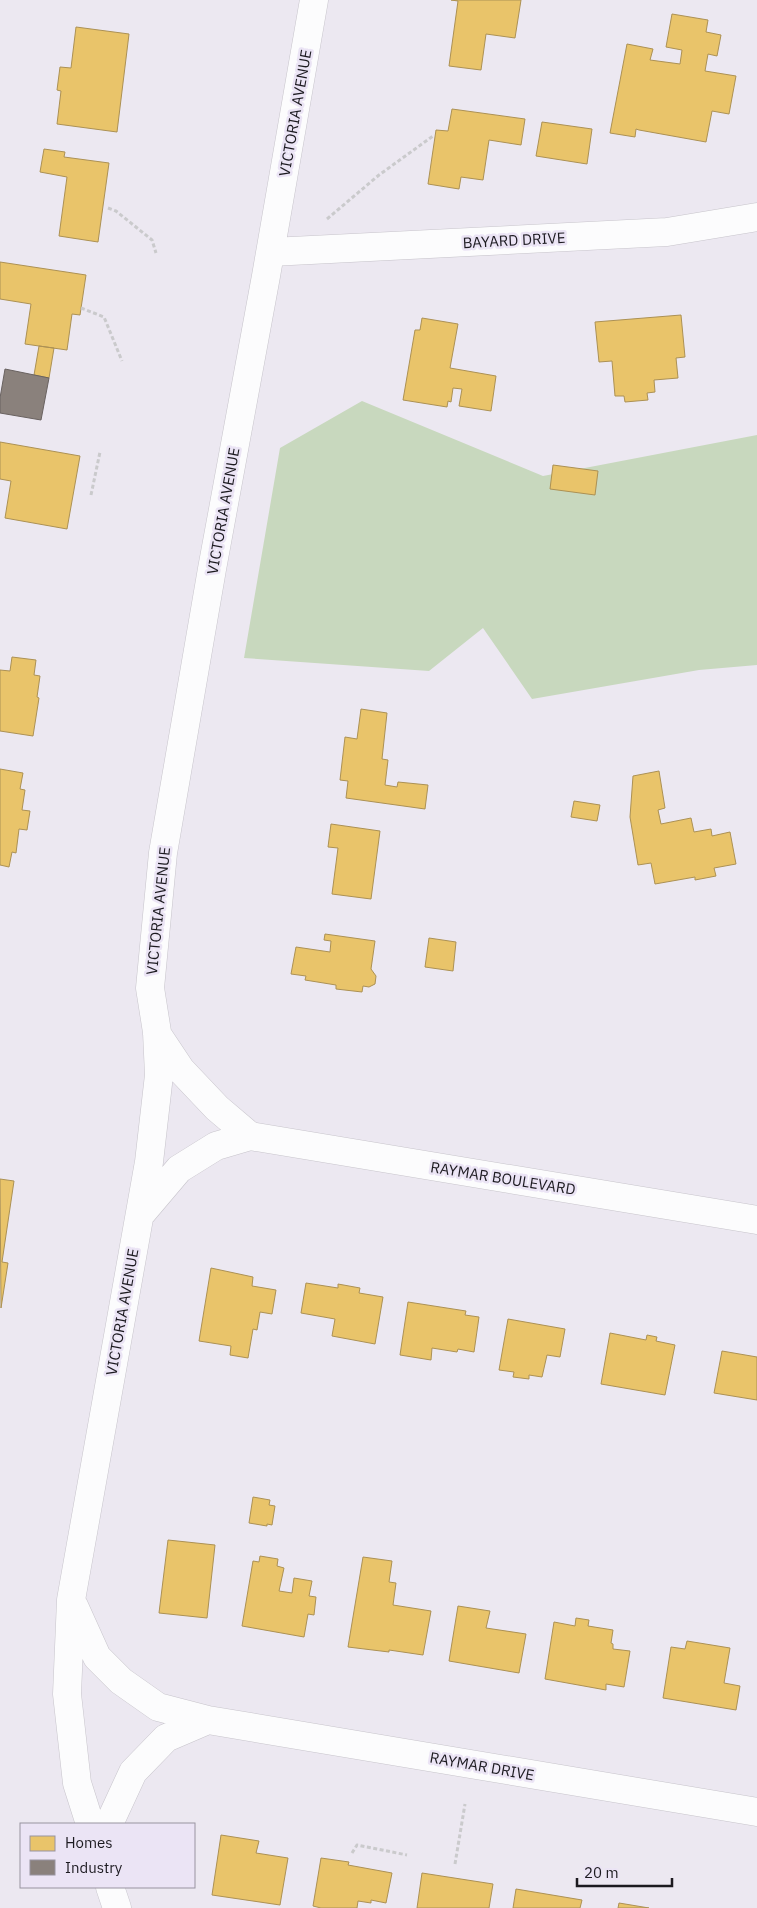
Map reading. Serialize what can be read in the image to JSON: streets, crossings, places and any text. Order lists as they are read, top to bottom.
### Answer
{
  "streets": {
    "street": [
      "VICTORIA AVENUE",
      "BAYARD DRIVE",
      "RAYMAR BOULEVARD",
      "RAYMAR DRIVE"
    ]
  },
  "crossings": [
    ["VICTORIA AVENUE", "BAYARD DRIVE"],
    ["VICTORIA AVENUE", "RAYMAR BOULEVARD"],
    ["VICTORIA AVENUE", "RAYMAR DRIVE"]
  ],
  "legend": ["Homes", "Industry"],
  "scale_bar": "20 m"
}
